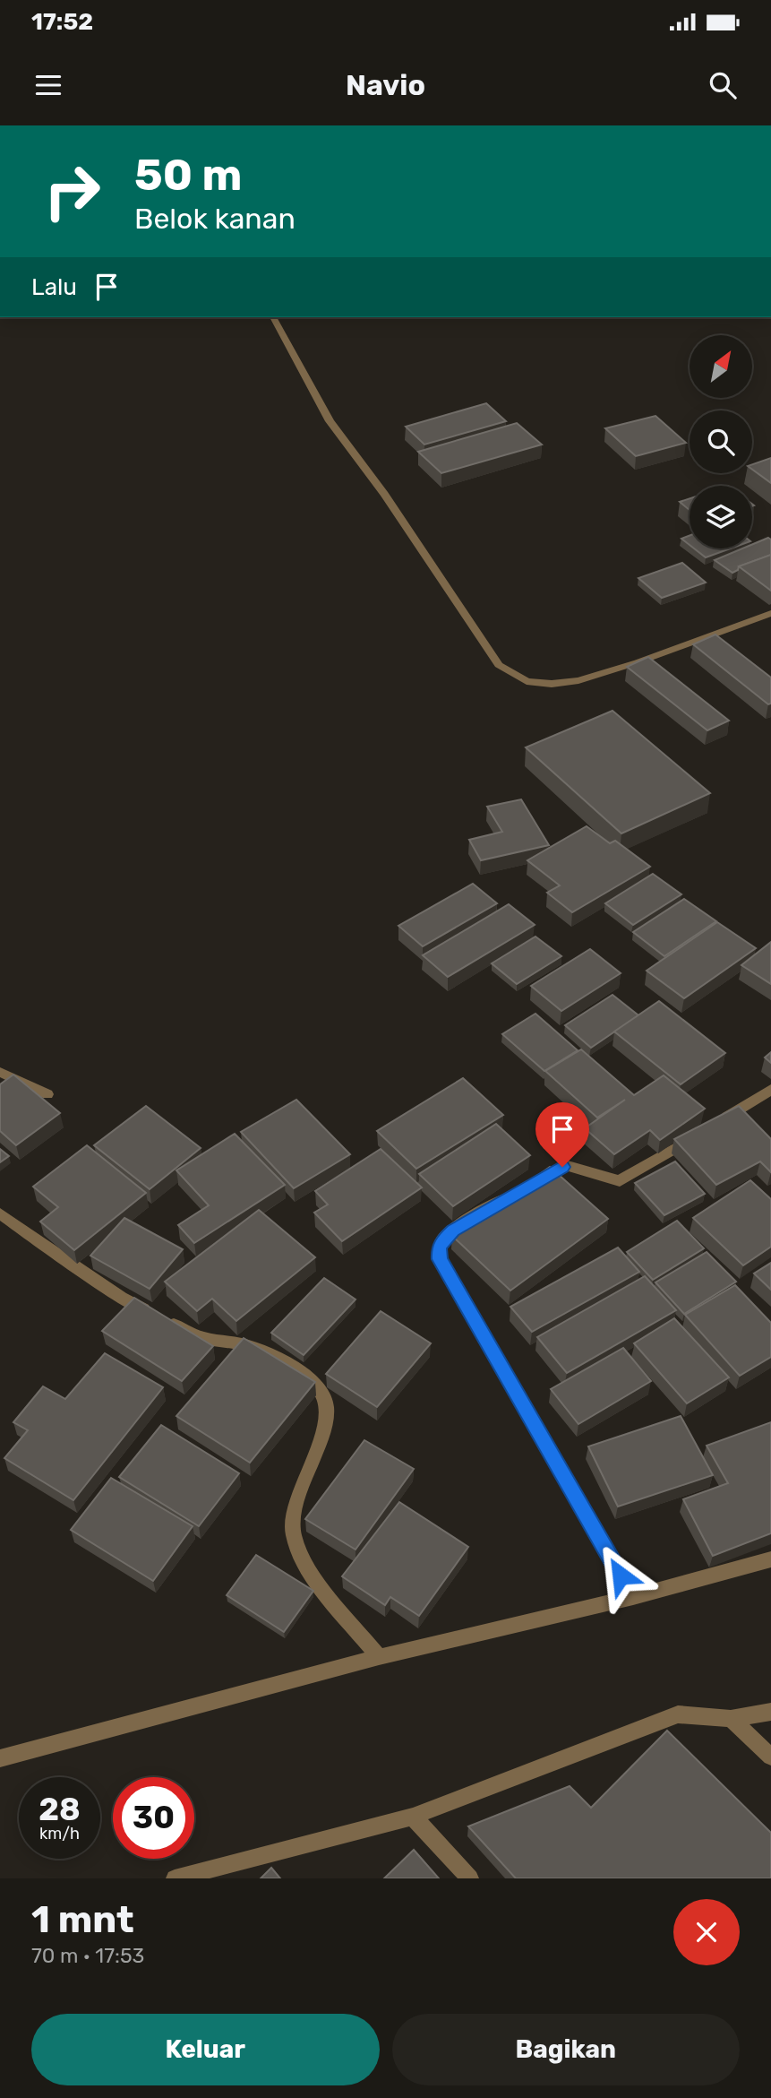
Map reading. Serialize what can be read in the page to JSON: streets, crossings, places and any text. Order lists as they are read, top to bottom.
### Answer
{
  "north": "top right",
  "page": {
    "status": "17:52",
    "header": "Navio",
    "turn": ["50 m", "Belok kanan"],
    "then": "Lalu",
    "speed": "28 km/h",
    "limit": "30",
    "heading": ["1 mnt", "70 m · 17:53"],
    "buttons": ["Keluar", "Bagikan"]
  }
}
